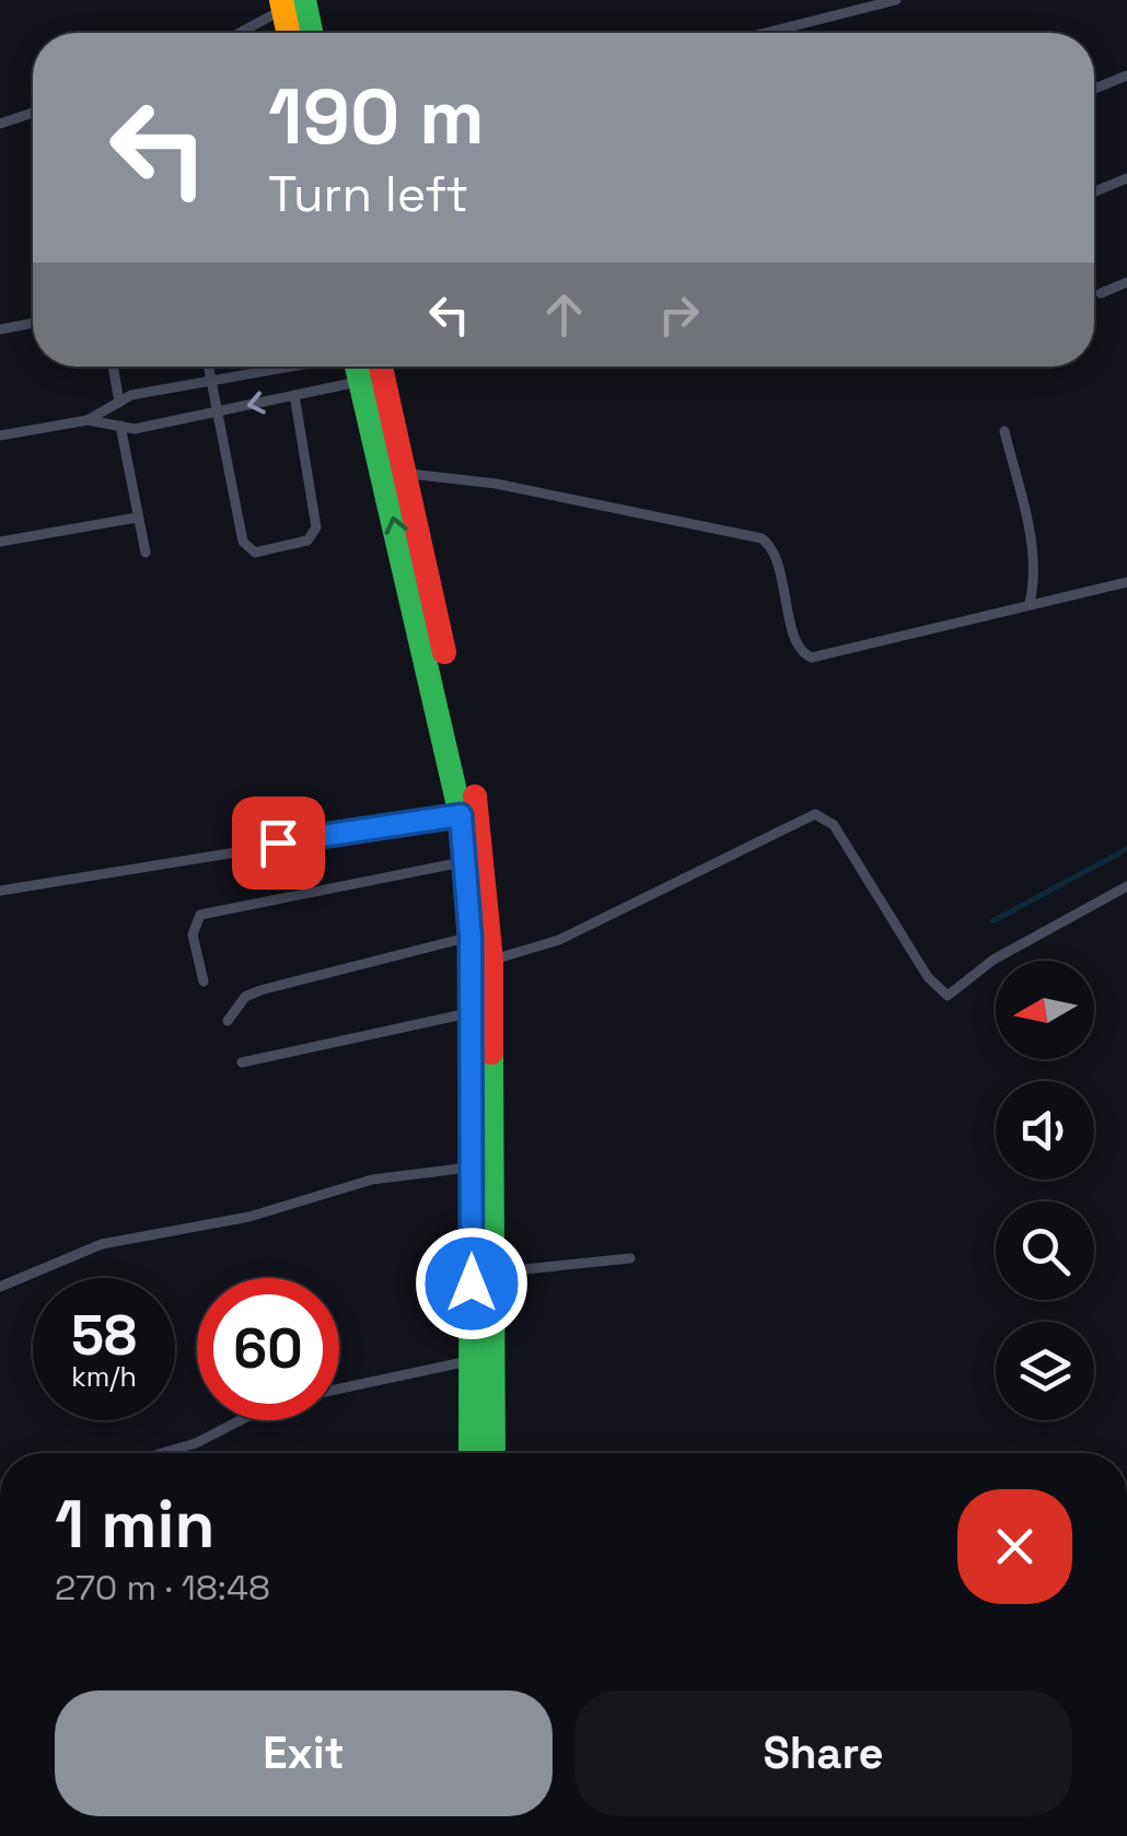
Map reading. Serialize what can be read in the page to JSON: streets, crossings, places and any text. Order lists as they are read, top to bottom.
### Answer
{
  "north": "left",
  "page": {
    "turn": ["190 m", "Turn left"],
    "speed": "58 km/h",
    "limit": "60",
    "heading": ["1 min", "270 m · 18:48"],
    "buttons": ["Exit", "Share"]
  }
}
